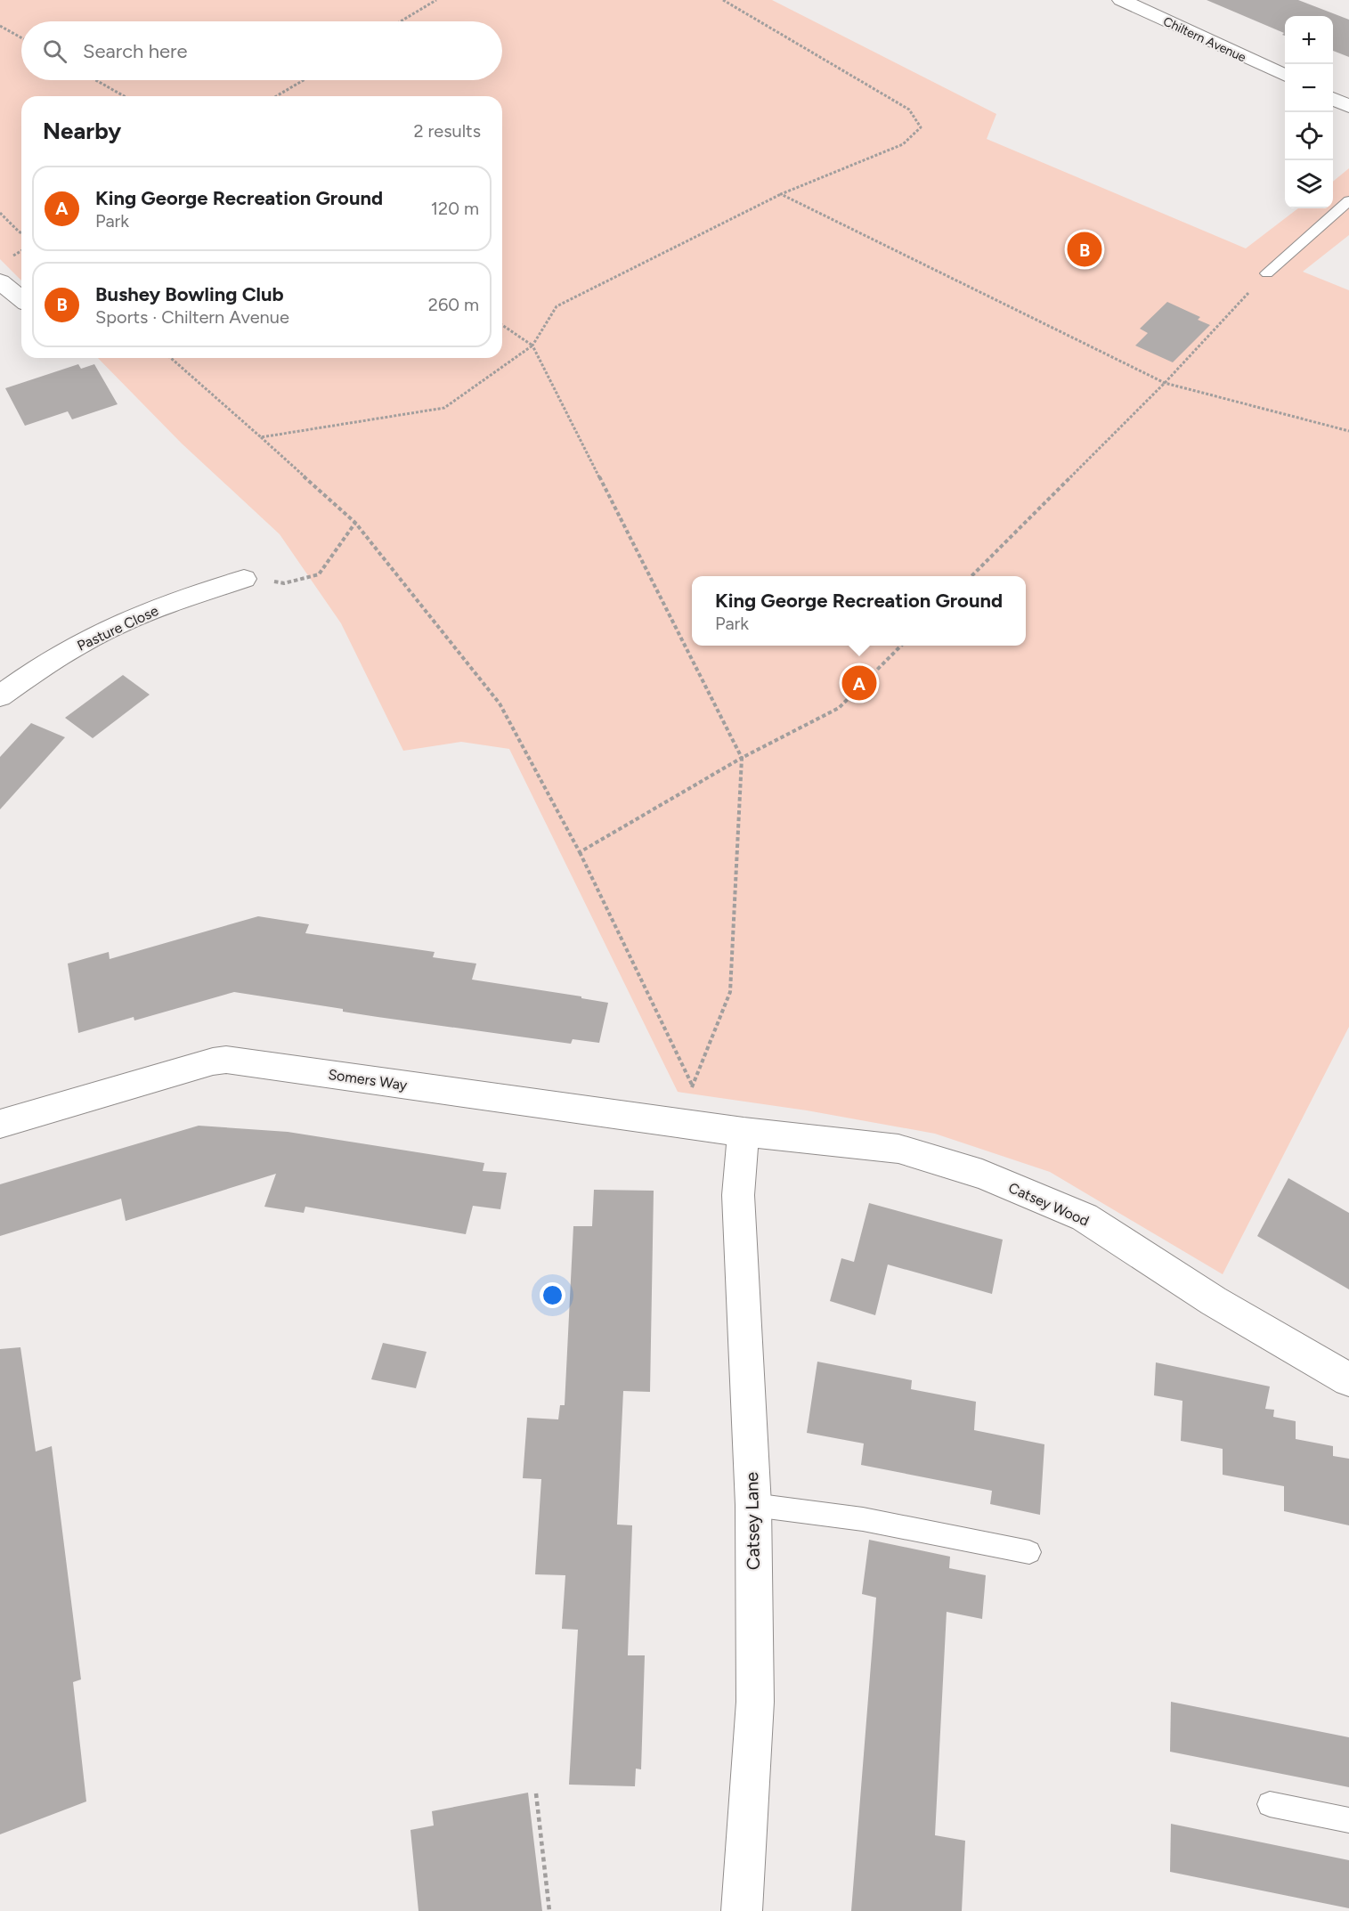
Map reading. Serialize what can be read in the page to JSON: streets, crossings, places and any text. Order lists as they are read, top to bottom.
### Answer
{
  "streets": {
    "street": [
      "Chiltern Avenue",
      "Pasture Close",
      "Somers Way",
      "Catsey Wood",
      "Catsey Lane"
    ]
  },
  "crossings": [
    ["Somers Way", "Catsey Wood"],
    ["Somers Way", "Catsey Lane"],
    ["Catsey Wood", "Catsey Lane"]
  ],
  "page": {
    "map_buttons": ["+", "−"],
    "search": "Search here",
    "heading": ["Nearby", "2 results"],
    "list": [
      {
        "mark": "A",
        "name": "King George Recreation Ground",
        "note": "Park",
        "value": "120 m"
      },
      {
        "mark": "B",
        "name": "Bushey Bowling Club",
        "note": "Sports · Chiltern Avenue",
        "value": "260 m"
      }
    ],
    "pins": ["B", "A"],
    "popup": ["King George Recreation Ground", "Park"]
  }
}
